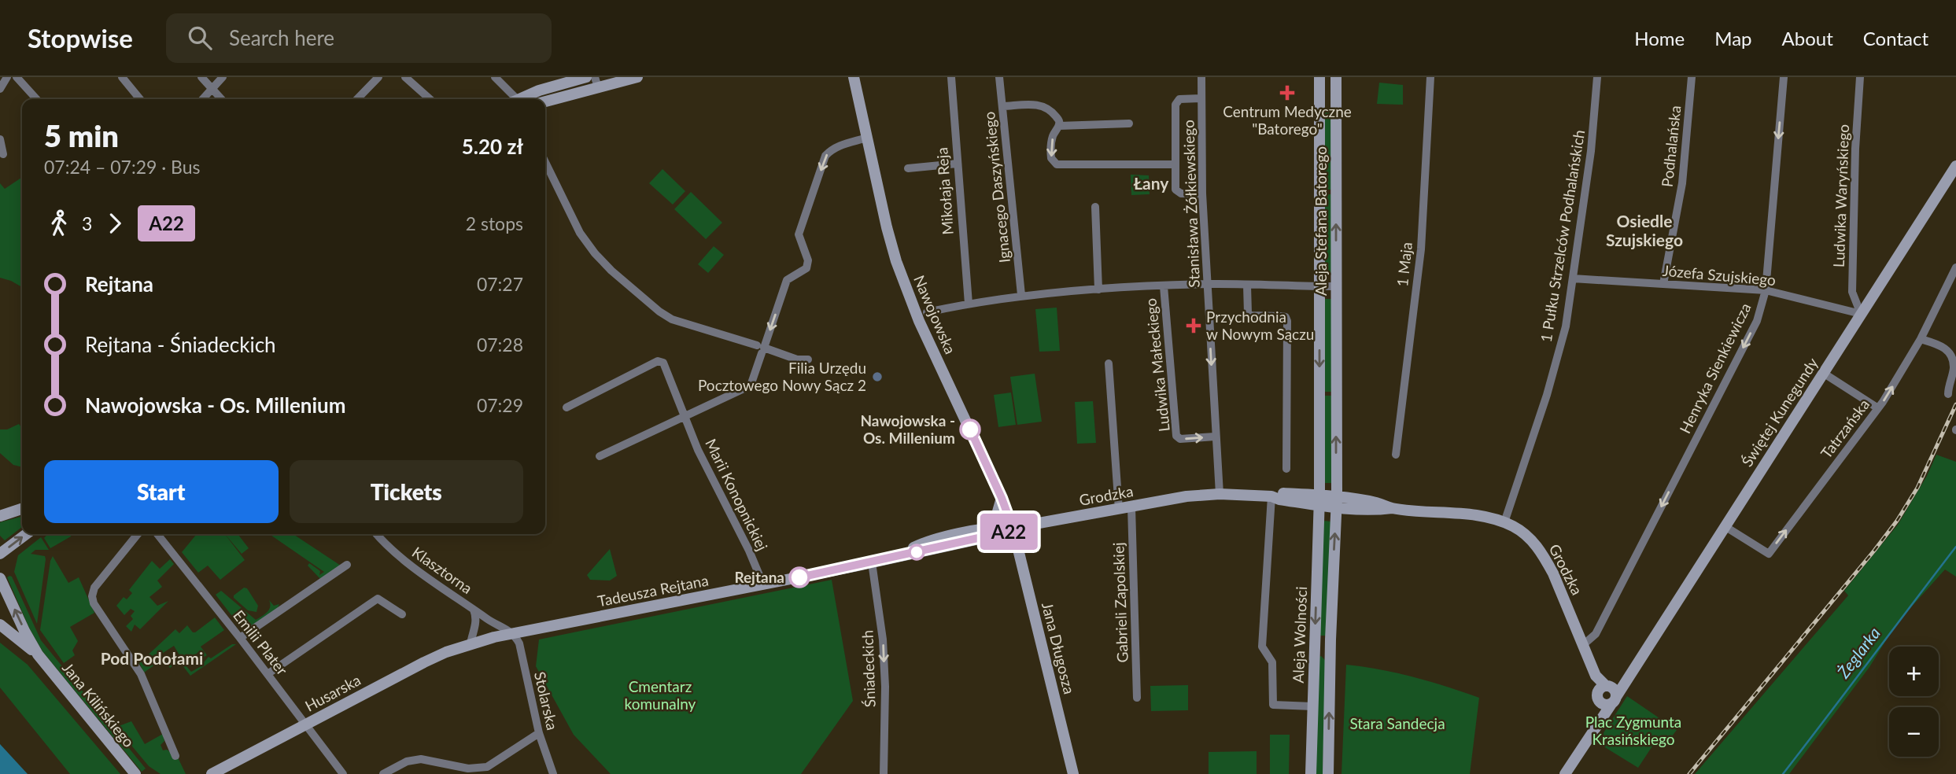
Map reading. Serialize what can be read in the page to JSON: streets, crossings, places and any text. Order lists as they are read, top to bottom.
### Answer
{
  "streets": {
    "street": [
      "Podhalańska",
      "Ignacego Daszyńskiego",
      "Mikołaja Reja",
      "Ludwika Waryńskiego",
      "Stanisława Żółkiewskiego",
      "Aleja Stefana Batorego",
      "1 Pułku Strzelców Podhalańskich",
      "1 Maja",
      "Józefa Szujskiego",
      "Nawojowska",
      "Ludwika Małeckiego",
      "Henryka Sienkiewicza",
      "Świętej Kunegundy",
      "Tatrzańska",
      "Marii Konopnickiej",
      "Grodzka",
      "Klasztorna",
      "Tadeusza Rejtana",
      "Gabrieli Zapolskiej",
      "Aleja Wolności",
      "Emilii Plater",
      "Jana Długosza",
      "Śniadeckich",
      "Husarska",
      "Stolarska",
      "Jana Kilińskiego"
    ]
  },
  "crossings": [
    ["Podhalańska", "Józefa Szujskiego"],
    ["Ludwika Waryńskiego", "Józefa Szujskiego"],
    ["Ludwika Waryńskiego", "Świętej Kunegundy"],
    ["Stanisława Żółkiewskiego", "Ludwika Małeckiego"],
    ["Stanisława Żółkiewskiego", "Grodzka"],
    ["Aleja Stefana Batorego", "Grodzka"],
    ["Aleja Stefana Batorego", "Aleja Wolności"],
    ["1 Pułku Strzelców Podhalańskich", "Józefa Szujskiego"],
    ["1 Pułku Strzelców Podhalańskich", "Grodzka"],
    ["Józefa Szujskiego", "Henryka Sienkiewicza"],
    ["Józefa Szujskiego", "Świętej Kunegundy"],
    ["Nawojowska", "Grodzka"],
    ["Nawojowska", "Tadeusza Rejtana"],
    ["Nawojowska", "Jana Długosza"],
    ["Henryka Sienkiewicza", "Grodzka"],
    ["Świętej Kunegundy", "Tatrzańska"],
    ["Świętej Kunegundy", "Grodzka"],
    ["Marii Konopnickiej", "Tadeusza Rejtana"],
    ["Grodzka", "Tadeusza Rejtana"],
    ["Grodzka", "Gabrieli Zapolskiej"],
    ["Grodzka", "Aleja Wolności"],
    ["Grodzka", "Jana Długosza"],
    ["Tadeusza Rejtana", "Jana Długosza"],
    ["Tadeusza Rejtana", "Śniadeckich"],
    ["Tadeusza Rejtana", "Husarska"],
    ["Tadeusza Rejtana", "Stolarska"],
    ["Emilii Plater", "Husarska"],
    ["Husarska", "Stolarska"]
  ],
  "one_way": [
    "Stanisława Żółkiewskiego",
    "Henryka Sienkiewicza",
    "Tatrzańska",
    "Śniadeckich"
  ],
  "districts": ["Łany", "Osiedle Szujskiego", "Pod Podołami"],
  "water": ["Żeglarka"],
  "parks": ["Cmentarz komunalny", "Plac Zygmunta Krasińskiego", "Stara Sandecja"],
  "places": {
    "health": ["Centrum Medyczne \"Batorego\"", "Przychodnia w Nowym Sączu"],
    "other": ["Filia Urzędu Pocztowego Nowy Sącz 2", "Nawojowska - Os. Millenium", "Rejtana"]
  },
  "lines": ["bus line A22"],
  "page": {
    "header": "Stopwise",
    "search": "Search here",
    "nav": [
      "Home",
      "Map",
      "About",
      "Contact"
    ],
    "on_map": "A22",
    "heading": ["5 min", "07:24 – 07:29 · Bus", "5.20 zł"],
    "legs": ["3", "A22", "2 stops"],
    "list": [
      {
        "name": "Rejtana",
        "value": "07:27"
      },
      {
        "name": "Rejtana - Śniadeckich",
        "value": "07:28"
      },
      {
        "name": "Nawojowska - Os. Millenium",
        "value": "07:29"
      }
    ],
    "buttons": ["Start", "Tickets"],
    "map_buttons": ["+", "−"]
  }
}
